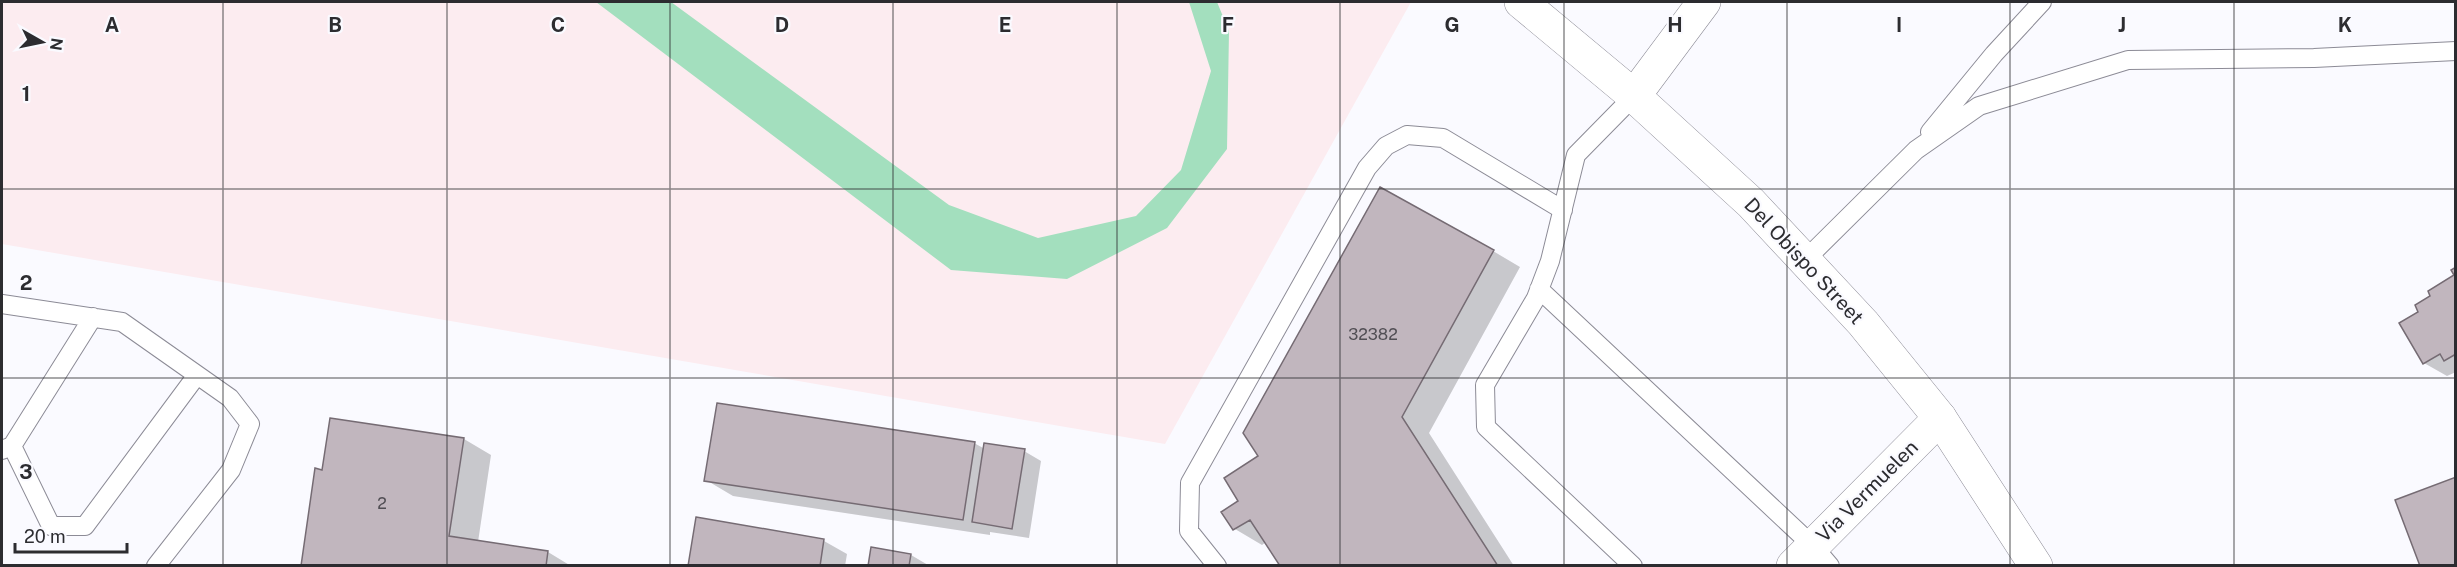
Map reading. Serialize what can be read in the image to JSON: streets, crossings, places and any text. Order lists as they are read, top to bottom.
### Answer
{
  "streets": {
    "main road": ["Del Obispo Street", "Via Vermuelen"]
  },
  "crossings": [
    ["Del Obispo Street", "Via Vermuelen"]
  ],
  "house_numbers": ["32382", "2"],
  "scale_bar": "20 m",
  "north": "right",
  "grid": {
    "columns": [
      "A",
      "B",
      "C",
      "D",
      "E",
      "F",
      "G",
      "H",
      "I",
      "J",
      "K"
    ],
    "rows": ["1", "2", "3"]
  }
}
